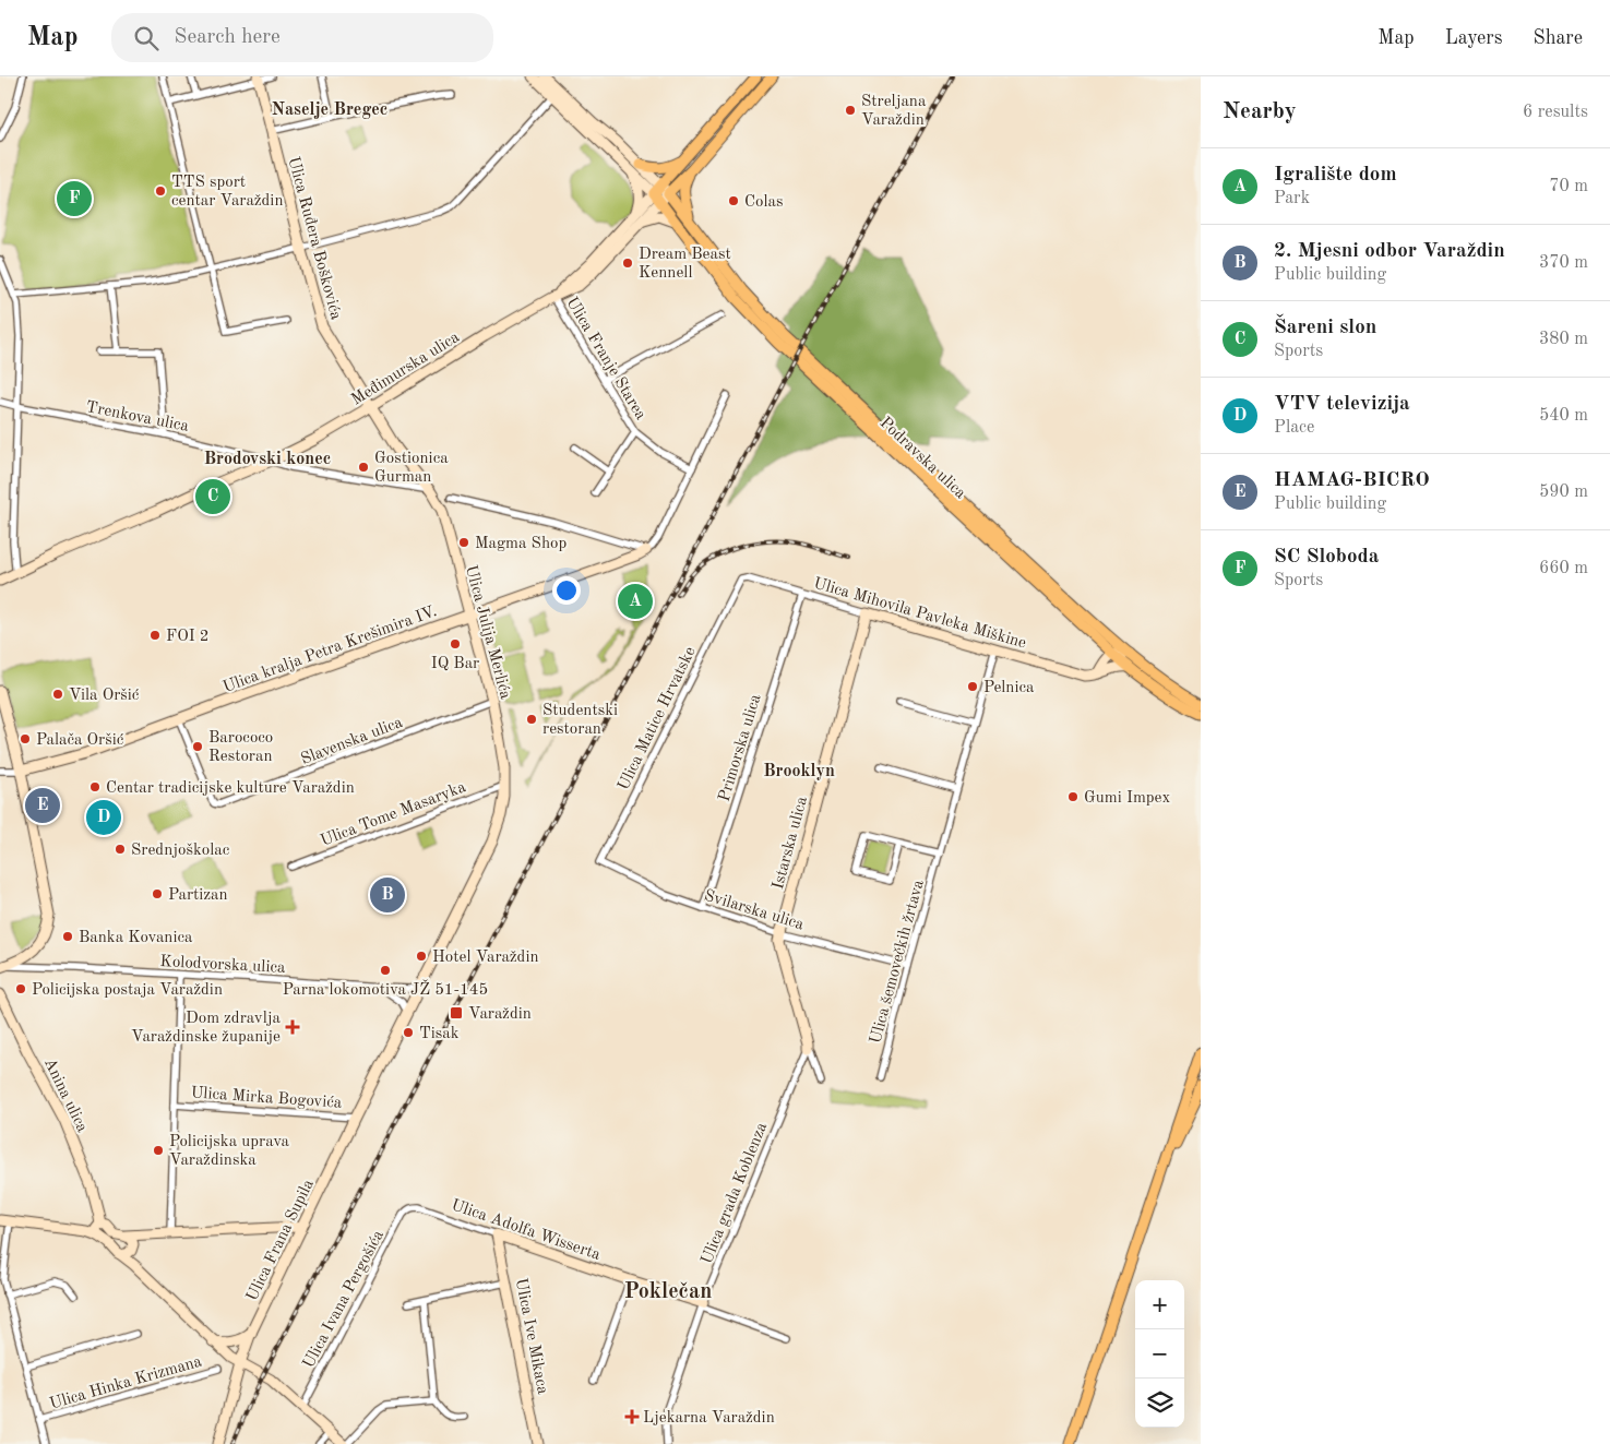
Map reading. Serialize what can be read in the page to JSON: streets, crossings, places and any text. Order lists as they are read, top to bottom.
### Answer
{
  "streets": {
    "main road": [
      "Ulica Ruđera Boškovića",
      "Međimurska ulica",
      "Podravska ulica",
      "Ulica Mihovila Pavleka Miškine",
      "Ulica Julija Merlića",
      "Ulica kralja Petra Krešimira IV.",
      "Istarska ulica",
      "Anina ulica",
      "Ulica Adolfa Wisserta",
      "Ulica Frana Supila",
      "Ulica Ive Mikaca"
    ],
    "street": [
      "Ulica Franje Starea",
      "Trenkova ulica",
      "Ulica Matice Hrvatske",
      "Slavenska ulica",
      "Primorska ulica",
      "Ulica Tome Masaryka",
      "Svilarska ulica",
      "Ulica šemovečkih žrtava",
      "Kolodvorska ulica",
      "Ulica Mirka Bogovića",
      "Ulica grada Koblenza",
      "Ulica Ivana Pergošića",
      "Ulica Hinka Krizmana"
    ]
  },
  "crossings": [
    ["Ulica Ruđera Boškovića", "Međimurska ulica"],
    ["Ulica Ruđera Boškovića", "Ulica Julija Merlića"],
    ["Ulica Franje Starea", "Međimurska ulica"],
    ["Međimurska ulica", "Trenkova ulica"],
    ["Međimurska ulica", "Podravska ulica"],
    ["Međimurska ulica", "Ulica Julija Merlića"],
    ["Podravska ulica", "Ulica Mihovila Pavleka Miškine"],
    ["Ulica Mihovila Pavleka Miškine", "Ulica Matice Hrvatske"],
    ["Ulica Mihovila Pavleka Miškine", "Primorska ulica"],
    ["Ulica Mihovila Pavleka Miškine", "Istarska ulica"],
    ["Ulica Mihovila Pavleka Miškine", "Ulica šemovečkih žrtava"],
    ["Ulica Julija Merlića", "Ulica kralja Petra Krešimira IV."],
    ["Ulica Julija Merlića", "Slavenska ulica"],
    ["Ulica Julija Merlića", "Ulica Tome Masaryka"],
    ["Ulica Julija Merlića", "Kolodvorska ulica"],
    ["Ulica Julija Merlića", "Ulica Frana Supila"],
    ["Ulica kralja Petra Krešimira IV.", "Slavenska ulica"],
    ["Ulica Matice Hrvatske", "Svilarska ulica"],
    ["Primorska ulica", "Svilarska ulica"],
    ["Istarska ulica", "Svilarska ulica"],
    ["Istarska ulica", "Ulica grada Koblenza"],
    ["Svilarska ulica", "Ulica šemovečkih žrtava"],
    ["Kolodvorska ulica", "Ulica Frana Supila"],
    ["Ulica Mirka Bogovića", "Ulica Frana Supila"],
    ["Ulica grada Koblenza", "Ulica Adolfa Wisserta"],
    ["Ulica Adolfa Wisserta", "Ulica Ivana Pergošića"],
    ["Ulica Adolfa Wisserta", "Ulica Ive Mikaca"]
  ],
  "districts": [
    "Naselje Bregec",
    "Brodovski konec",
    "Brooklyn",
    "Poklečan"
  ],
  "places": {
    "other": [
      "Streljana Varaždin",
      "TTS sport centar Varaždin",
      "Colas",
      "Dream Beast Kennell",
      "Gostionica Gurman",
      "Magma Shop",
      "FOI 2",
      "IQ Bar",
      "Pelnica",
      "Vila Oršić",
      "Studentski restoran",
      "Palača Oršić",
      "Barococo Restoran",
      "Centar tradicijske kulture Varaždin",
      "Gumi Impex",
      "Srednjoškolac",
      "Partizan",
      "Banka Kovanica",
      "Hotel Varaždin",
      "Parna lokomotiva JŽ 51-145",
      "Policijska postaja Varaždin",
      "Tisak",
      "Policijska uprava Varaždinska"
    ],
    "transit": ["Varaždin"],
    "health": ["Dom zdravlja Varaždinske županije", "Ljekarna Varaždin"]
  },
  "page": {
    "header": "Map",
    "search": "Search here",
    "nav": ["Map", "Layers", "Share"],
    "heading": ["Nearby", "6 results"],
    "list": [
      {
        "mark": "A",
        "name": "Igralište dom",
        "note": "Park",
        "value": "70 m"
      },
      {
        "mark": "B",
        "name": "2. Mjesni odbor Varaždin",
        "note": "Public building",
        "value": "370 m"
      },
      {
        "mark": "C",
        "name": "Šareni slon",
        "note": "Sports",
        "value": "380 m"
      },
      {
        "mark": "D",
        "name": "VTV televizija",
        "note": "Place",
        "value": "540 m"
      },
      {
        "mark": "E",
        "name": "HAMAG-BICRO",
        "note": "Public building",
        "value": "590 m"
      },
      {
        "mark": "F",
        "name": "SC Sloboda",
        "note": "Sports",
        "value": "660 m"
      }
    ],
    "pins": [
      "F",
      "C",
      "A",
      "E",
      "D",
      "B"
    ],
    "map_buttons": ["+", "−"]
  }
}
